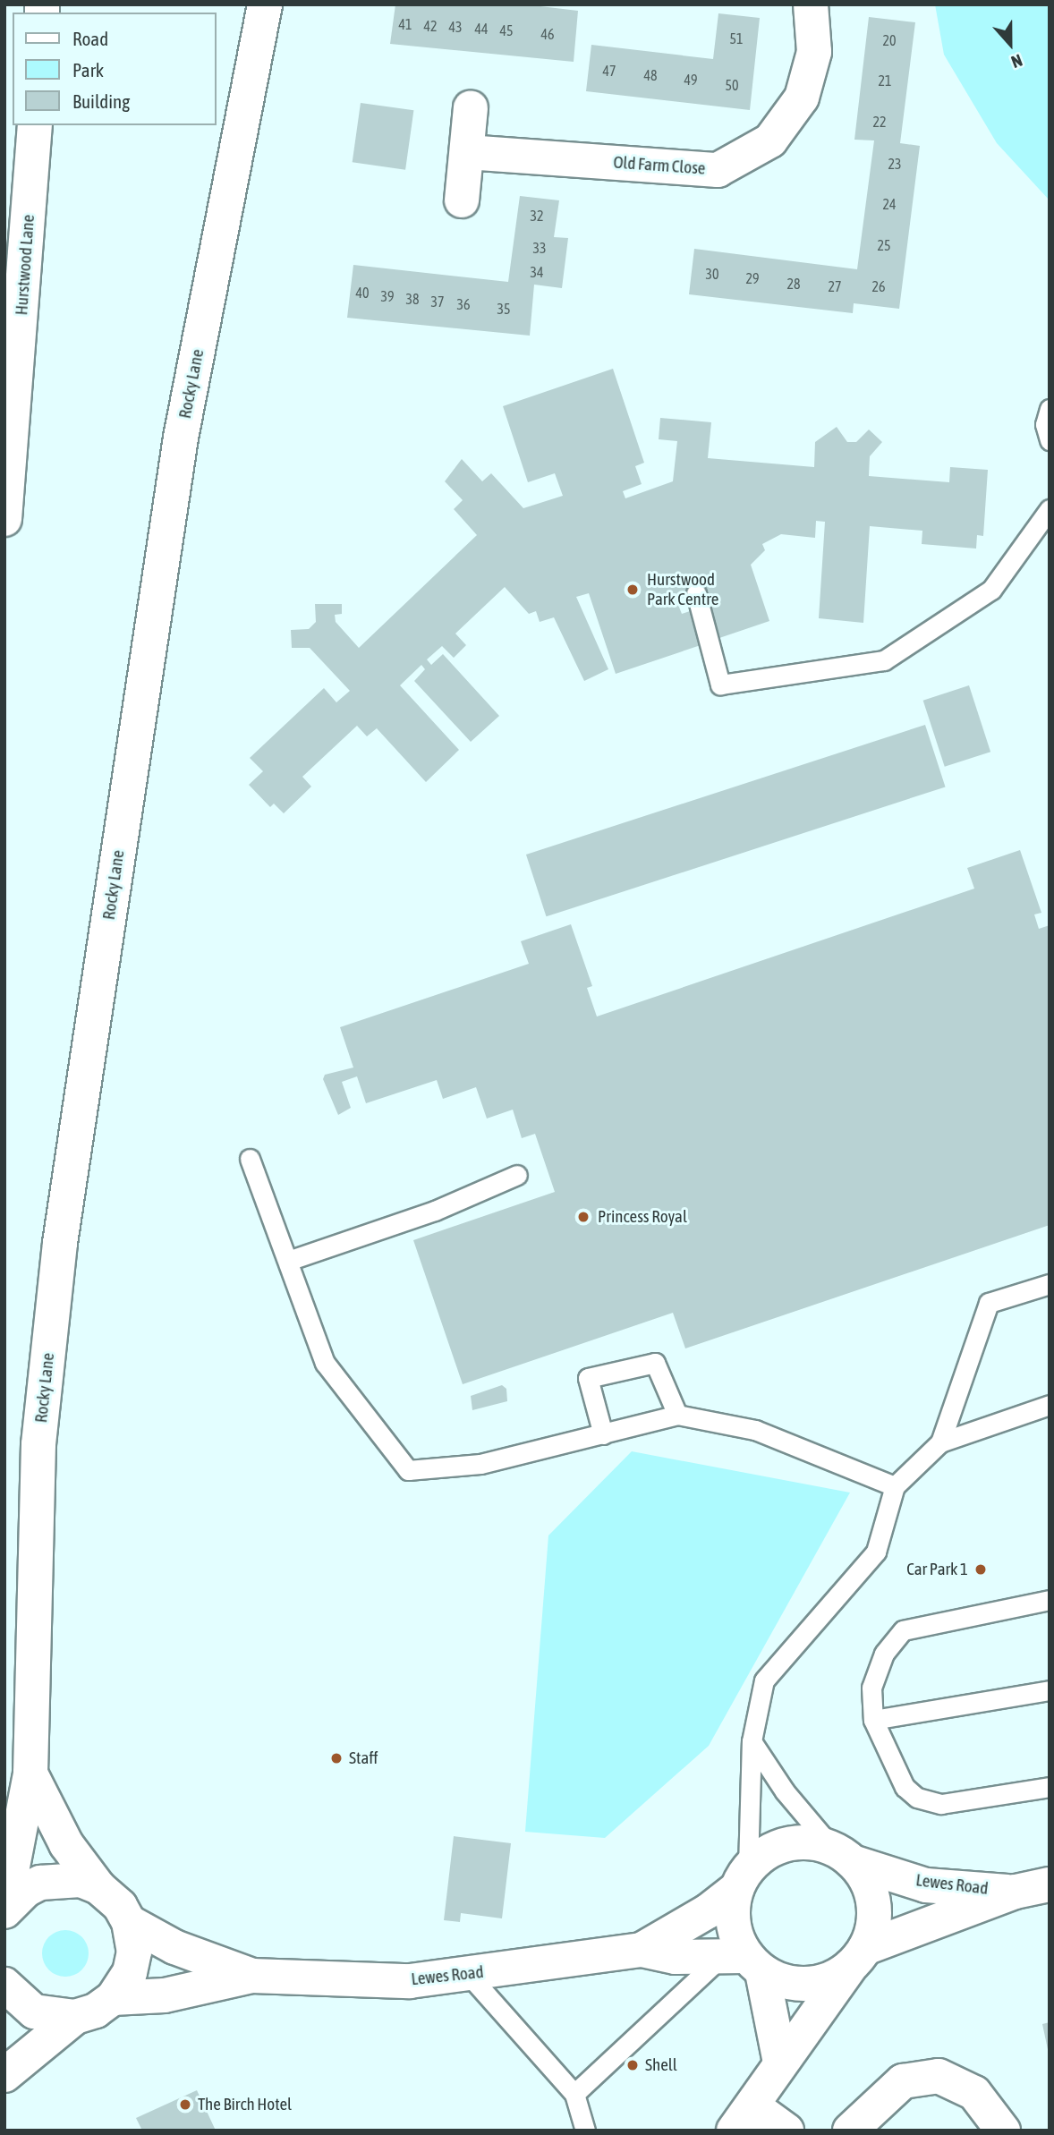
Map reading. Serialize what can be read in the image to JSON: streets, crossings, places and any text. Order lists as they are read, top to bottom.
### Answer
{
  "streets": {
    "main road": [
      "Old Farm Close",
      "Hurstwood Lane",
      "Rocky Lane",
      "Lewes Road"
    ]
  },
  "crossings": [
    ["Rocky Lane", "Lewes Road"]
  ],
  "places": [
    "Hurstwood Park Centre",
    "Princess Royal",
    "Car Park 1",
    "Staff",
    "Shell",
    "The Birch Hotel"
  ],
  "house_numbers": [
    "41",
    "42",
    "43",
    "44",
    "45",
    "46",
    "51",
    "20",
    "47",
    "48",
    "49",
    "21",
    "50",
    "22",
    "23",
    "24",
    "32",
    "25",
    "33",
    "34",
    "30",
    "29",
    "28",
    "27",
    "26",
    "40",
    "39",
    "38",
    "37",
    "36",
    "35"
  ],
  "legend": ["Road", "Park", "Building"],
  "north": "bottom"
}
